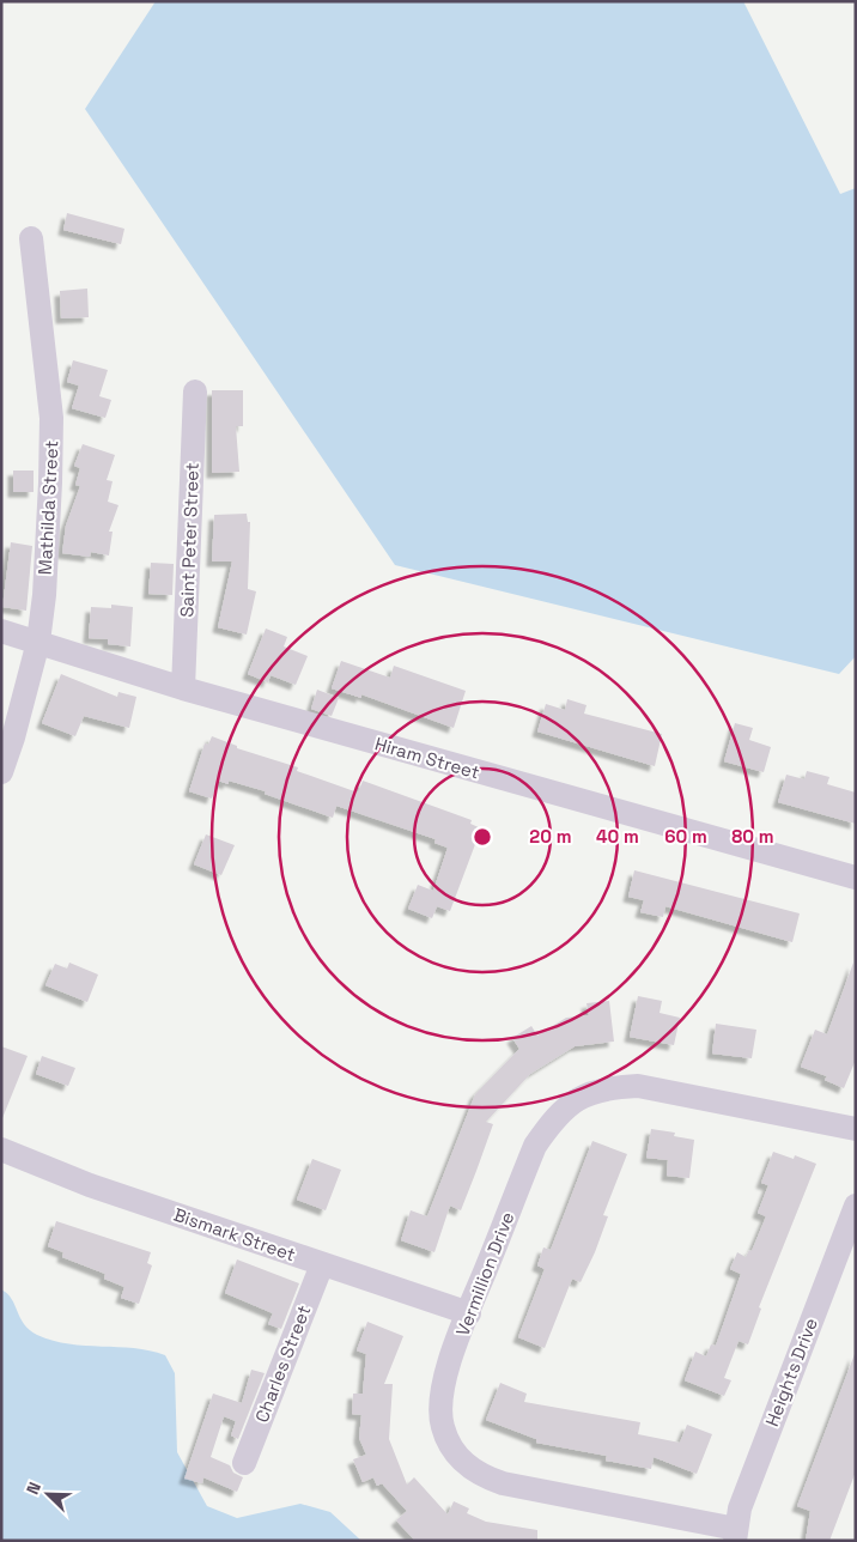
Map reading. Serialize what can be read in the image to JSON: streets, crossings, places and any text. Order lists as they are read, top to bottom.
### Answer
{
  "streets": {
    "street": [
      "Mathilda Street",
      "Saint Peter Street",
      "Hiram Street",
      "Bismark Street",
      "Vermillion Drive",
      "Charles Street",
      "Heights Drive"
    ]
  },
  "crossings": [
    ["Mathilda Street", "Hiram Street"],
    ["Saint Peter Street", "Hiram Street"],
    ["Bismark Street", "Vermillion Drive"],
    ["Bismark Street", "Charles Street"],
    ["Vermillion Drive", "Heights Drive"]
  ],
  "north": "top left",
  "rings": [
    "20 m",
    "40 m",
    "60 m",
    "80 m"
  ]
}
